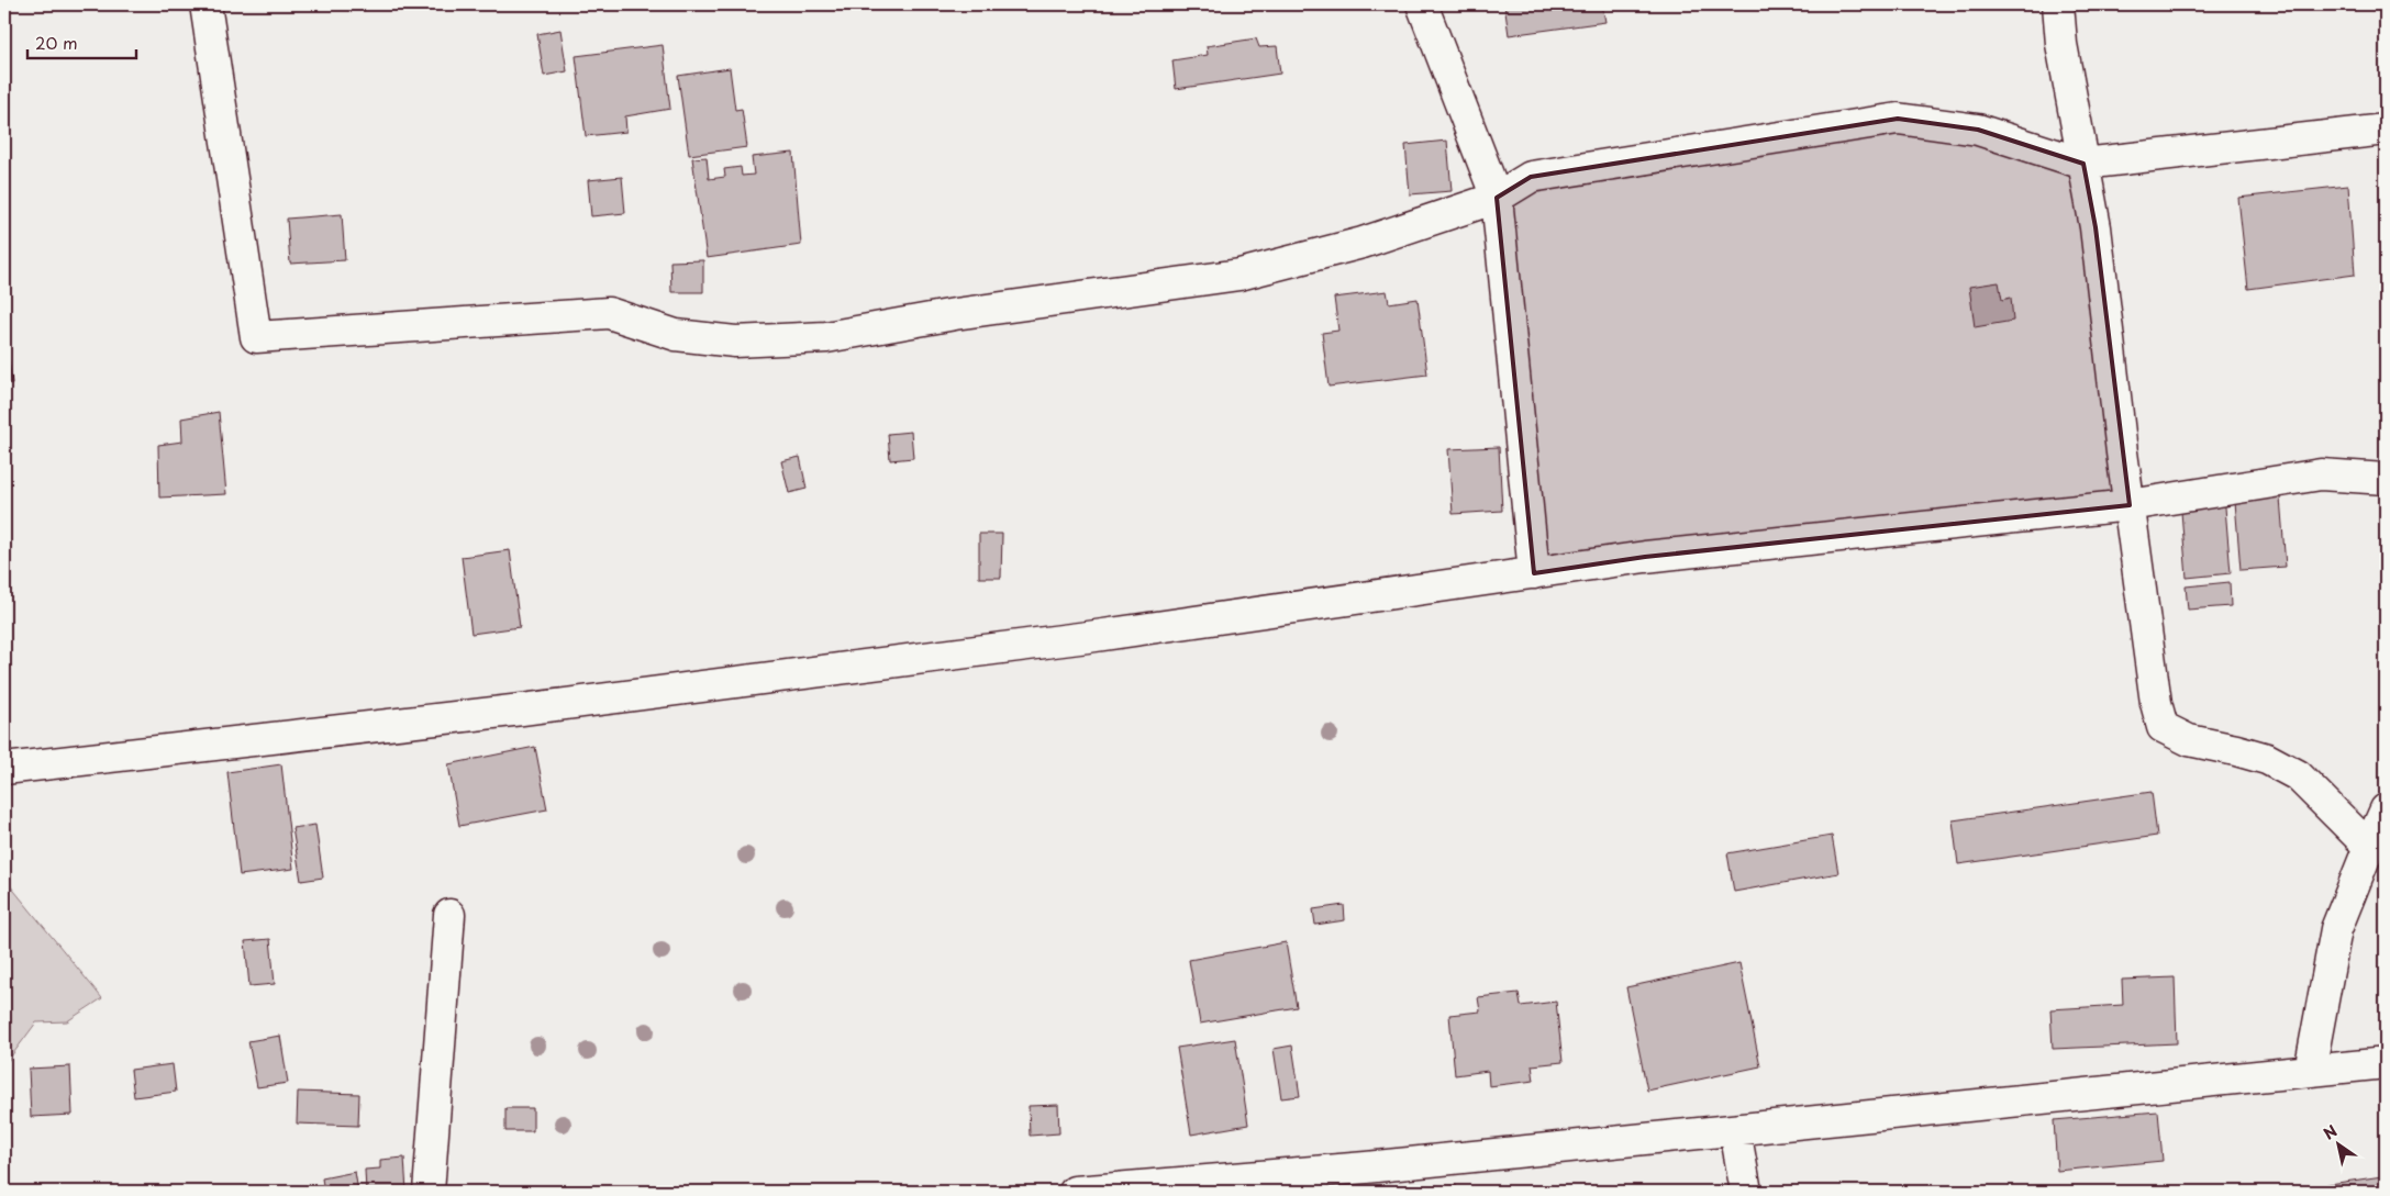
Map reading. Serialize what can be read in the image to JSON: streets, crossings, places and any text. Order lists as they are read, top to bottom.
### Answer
{
  "scale_bar": "20 m",
  "north": "top left"
}
